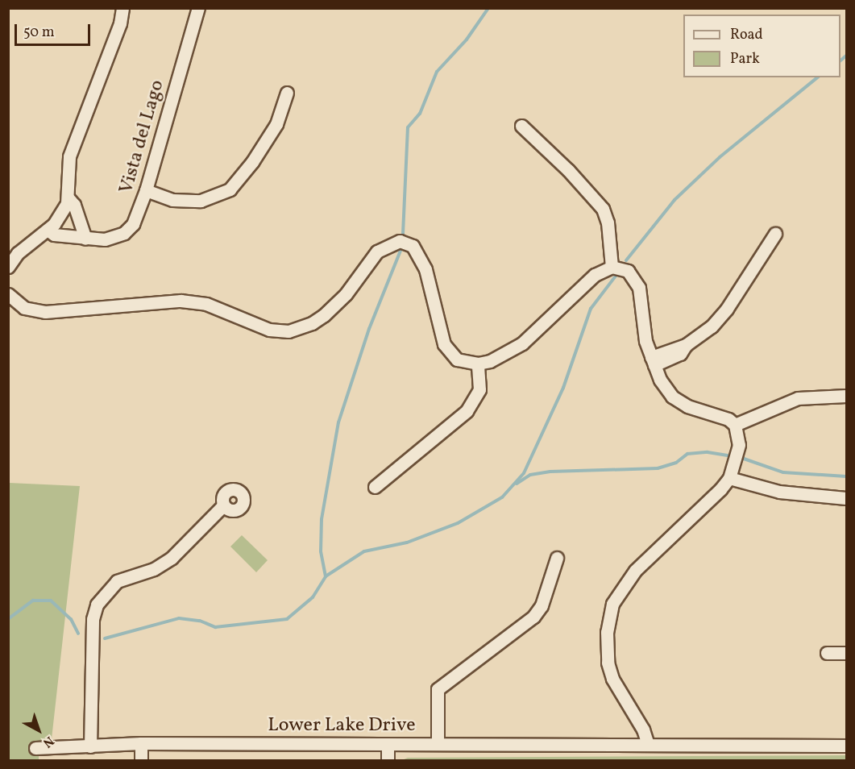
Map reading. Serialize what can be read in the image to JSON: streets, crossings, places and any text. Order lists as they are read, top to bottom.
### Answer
{
  "streets": {
    "street": ["Vista del Lago", "Lower Lake Drive"]
  },
  "legend": ["Road", "Park"],
  "scale_bar": "50 m",
  "north": "bottom right"
}
